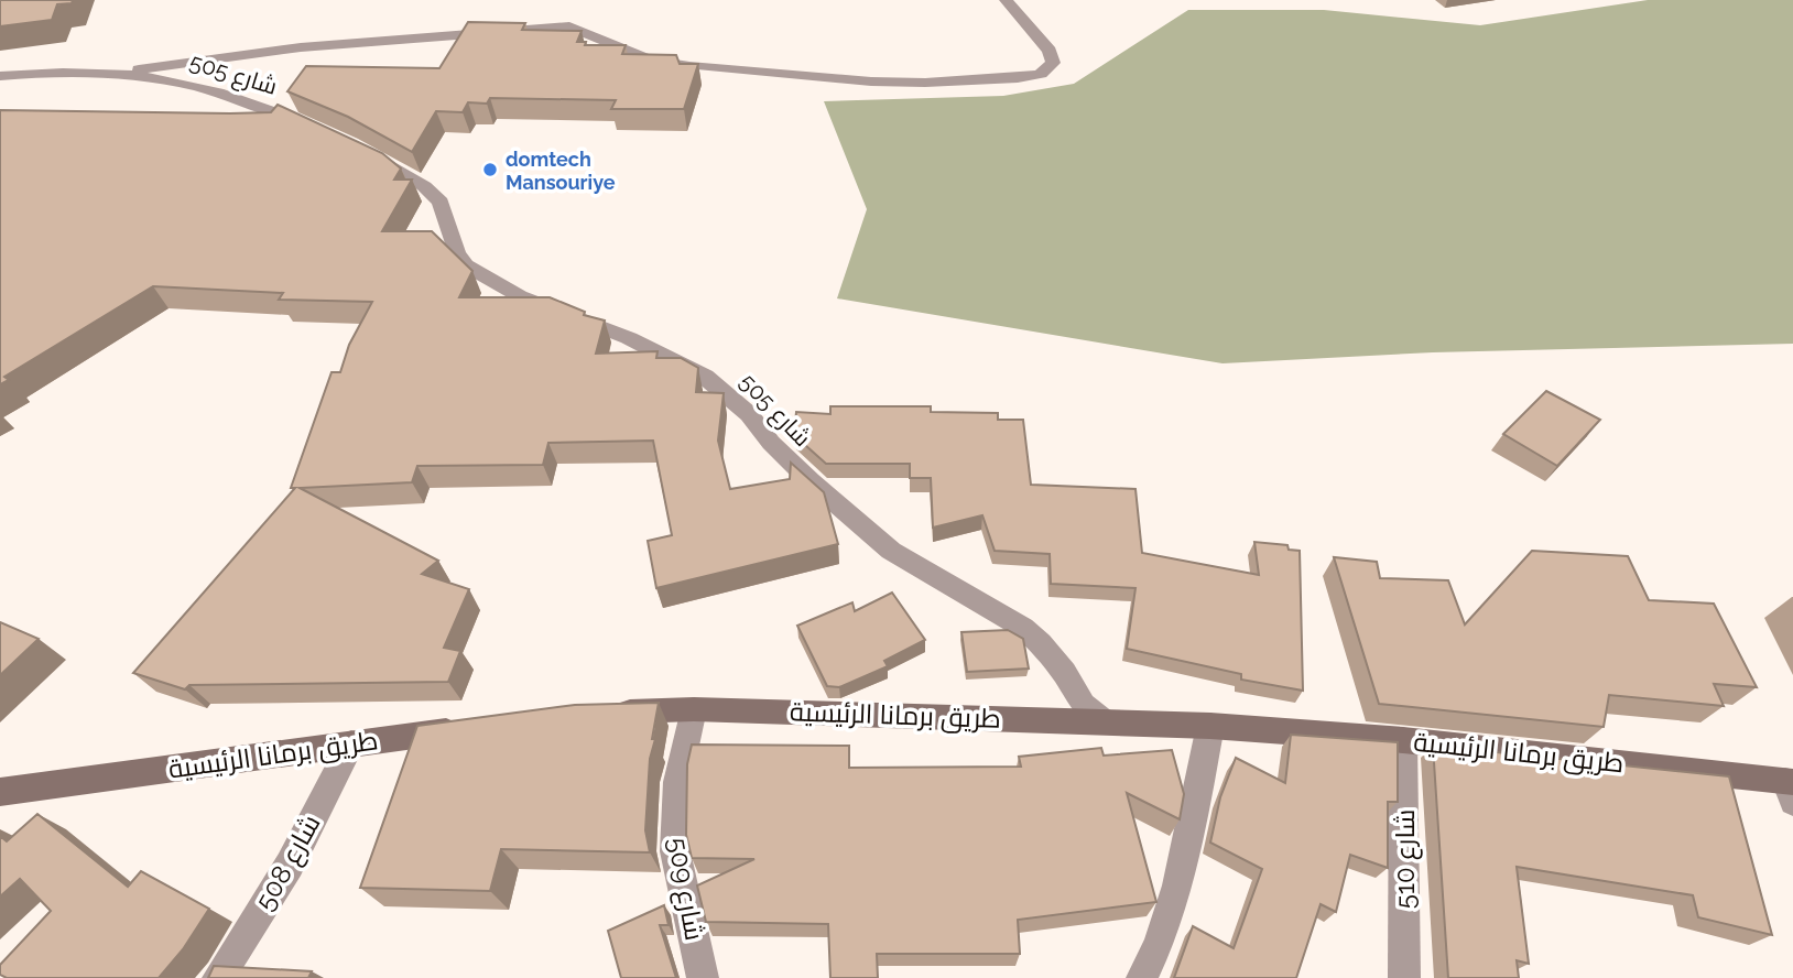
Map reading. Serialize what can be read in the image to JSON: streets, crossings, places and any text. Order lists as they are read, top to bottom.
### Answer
{
  "streets": {
    "street": [
      "شارع 505",
      "طريق برمانا الرئيسية",
      "شارع 510",
      "شارع 508",
      "شارع 509"
    ]
  },
  "crossings": [
    ["شارع 505", "طريق برمانا الرئيسية"],
    ["طريق برمانا الرئيسية", "شارع 510"],
    ["طريق برمانا الرئيسية", "شارع 508"],
    ["طريق برمانا الرئيسية", "شارع 509"]
  ],
  "places": ["domtech Mansouriye"]
}
